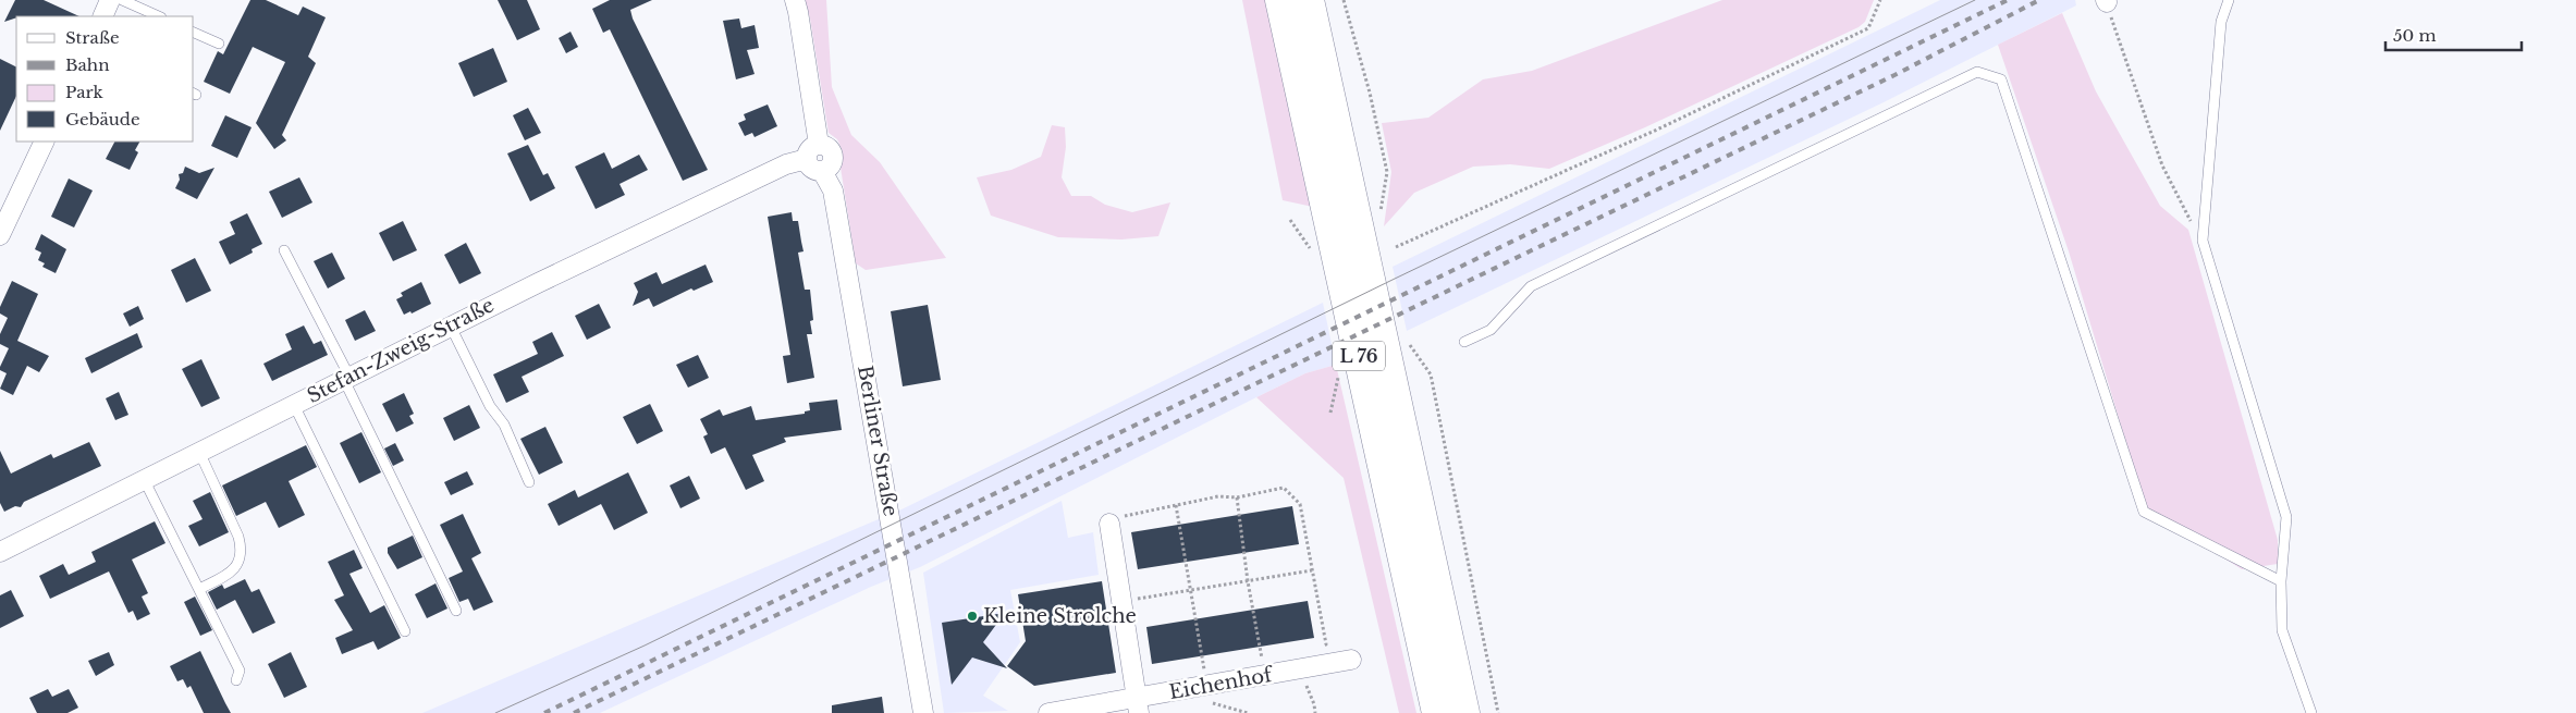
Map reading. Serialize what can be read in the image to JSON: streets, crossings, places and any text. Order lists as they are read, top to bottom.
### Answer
{
  "streets": {
    "main road": ["L 76"],
    "street": ["Stefan-Zweig-Straße", "Berliner Straße", "Eichenhof"]
  },
  "crossings": [
    ["Stefan-Zweig-Straße", "Berliner Straße"]
  ],
  "places": ["Kleine Strolche"],
  "legend": [
    "Straße",
    "Bahn",
    "Park",
    "Gebäude"
  ],
  "scale_bar": "50 m"
}
